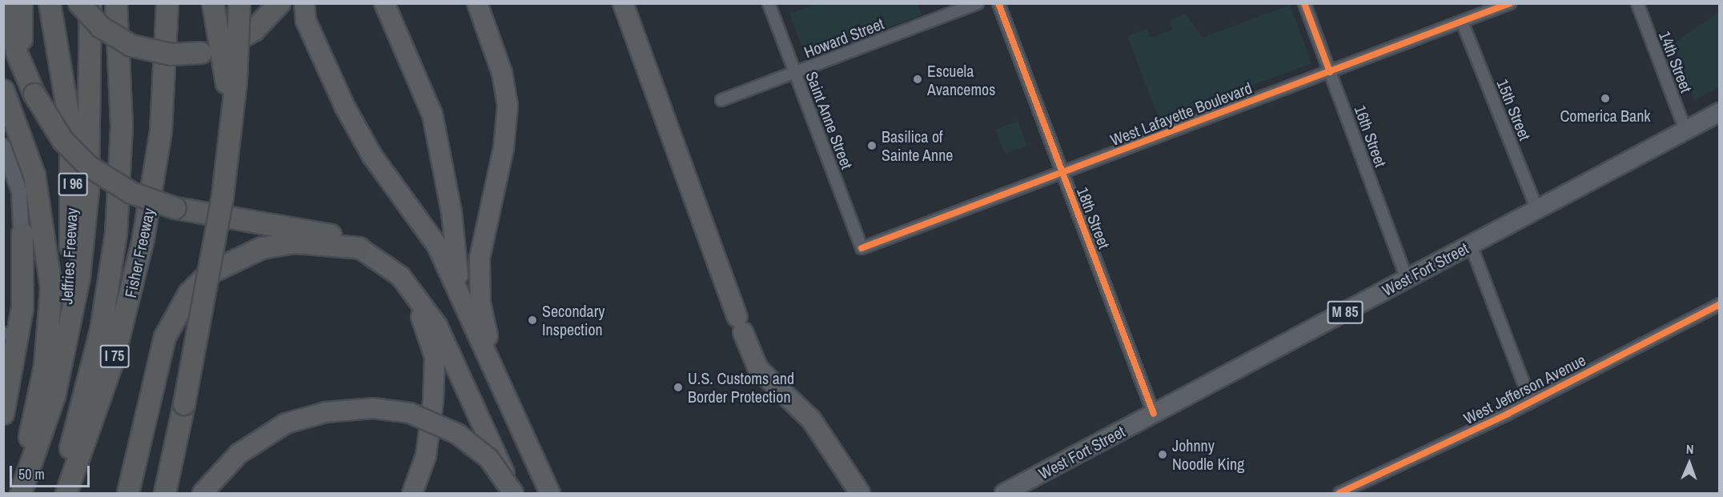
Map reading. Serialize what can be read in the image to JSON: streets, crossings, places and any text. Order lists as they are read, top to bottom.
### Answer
{
  "streets": {
    "highway": [
      "I 96",
      "Fisher Freeway",
      "Jeffries Freeway",
      "I 75"
    ],
    "main road": ["West Fort Street", "M 85"],
    "street": [
      "Howard Street",
      "14th Street",
      "15th Street",
      "West Lafayette Boulevard",
      "Saint Anne Street",
      "16th Street",
      "18th Street",
      "West Jefferson Avenue"
    ]
  },
  "crossings": [
    ["Howard Street", "Saint Anne Street"],
    ["14th Street", "West Fort Street"],
    ["15th Street", "West Lafayette Boulevard"],
    ["15th Street", "West Fort Street"],
    ["West Lafayette Boulevard", "Saint Anne Street"],
    ["West Lafayette Boulevard", "16th Street"],
    ["West Lafayette Boulevard", "18th Street"],
    ["16th Street", "West Fort Street"],
    ["18th Street", "West Fort Street"]
  ],
  "places": [
    "Escuela Avancemos",
    "Comerica Bank",
    "Basilica of Sainte Anne",
    "Secondary Inspection",
    "U.S. Customs and Border Protection",
    "Johnny Noodle King"
  ],
  "scale_bar": "50 m",
  "north": "top"
}
